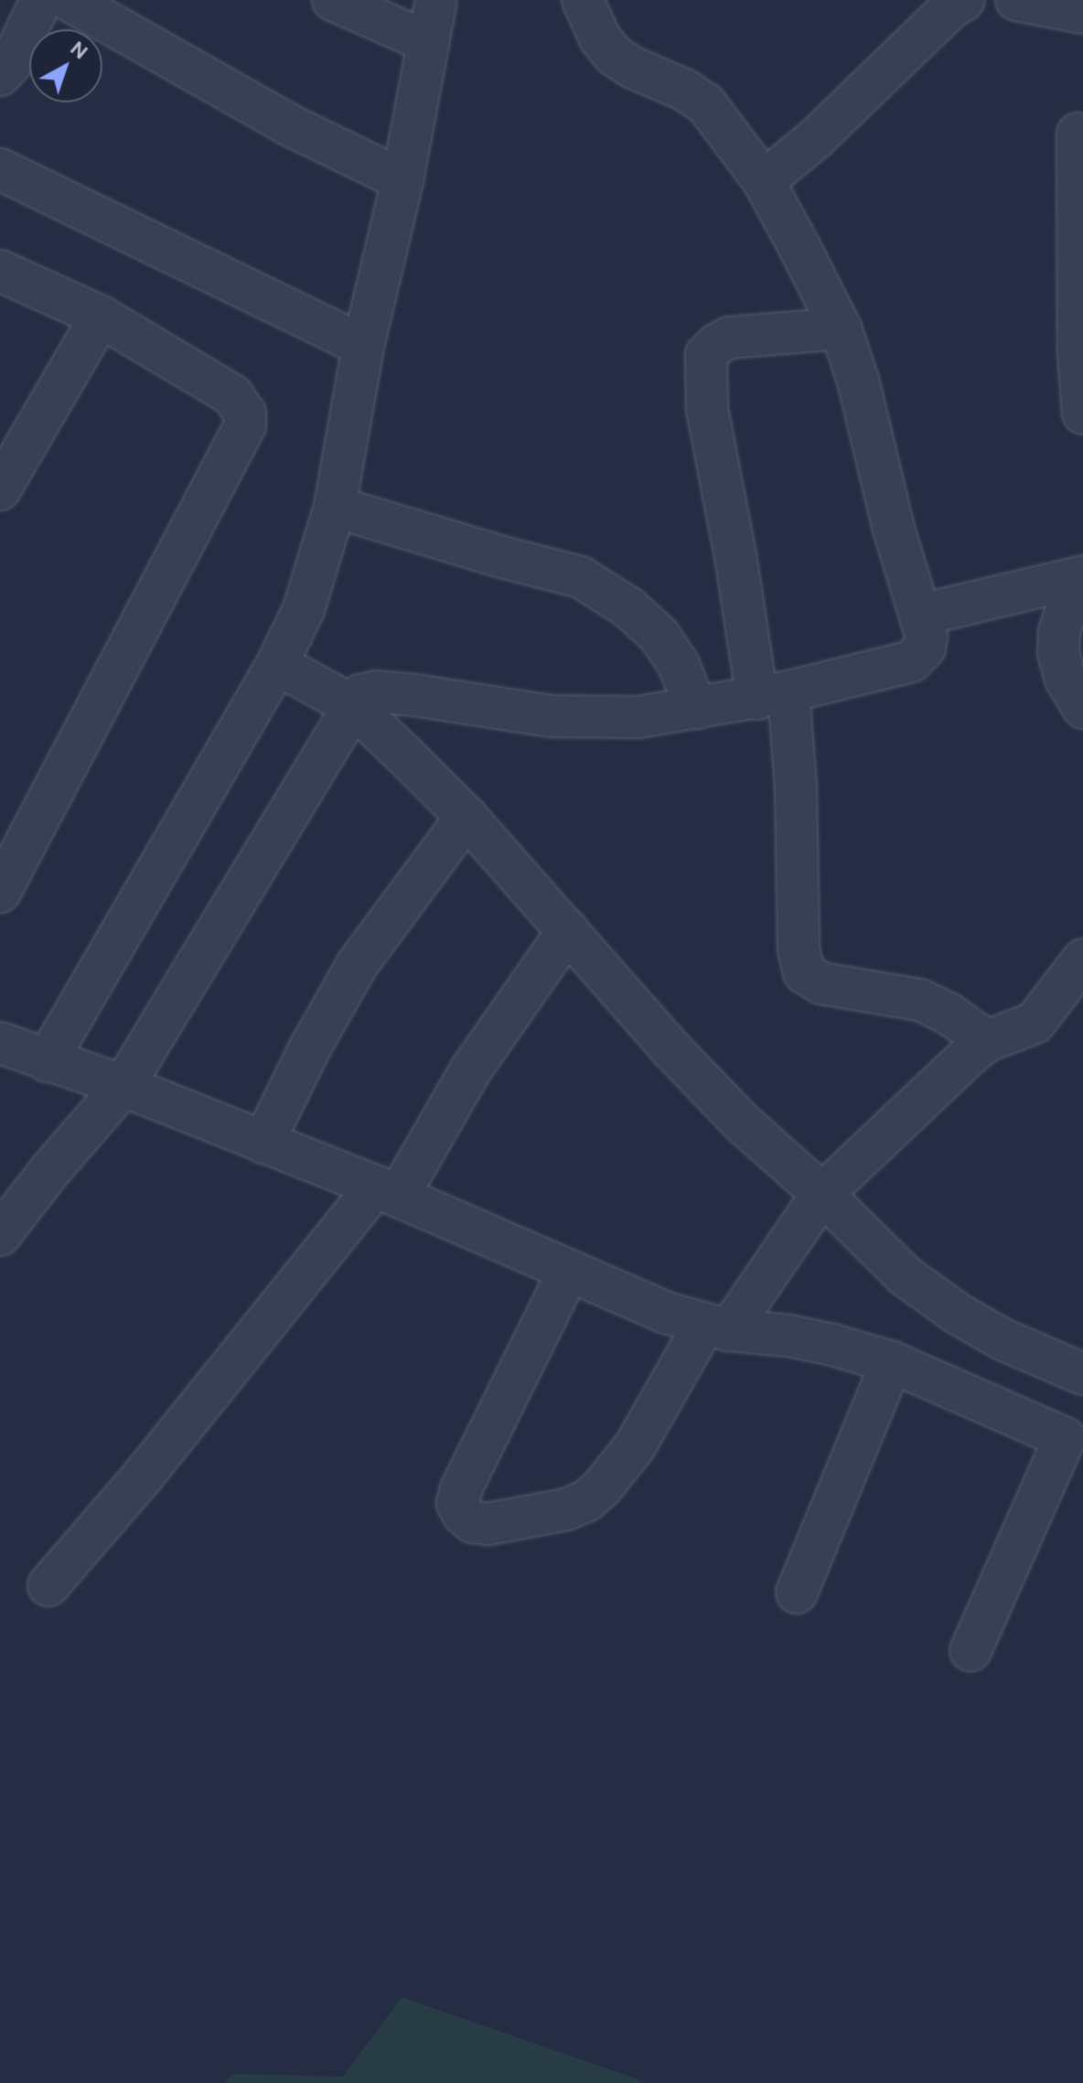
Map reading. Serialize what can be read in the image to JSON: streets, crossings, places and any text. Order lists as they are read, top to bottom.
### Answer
{
  "north": "top right"
}
